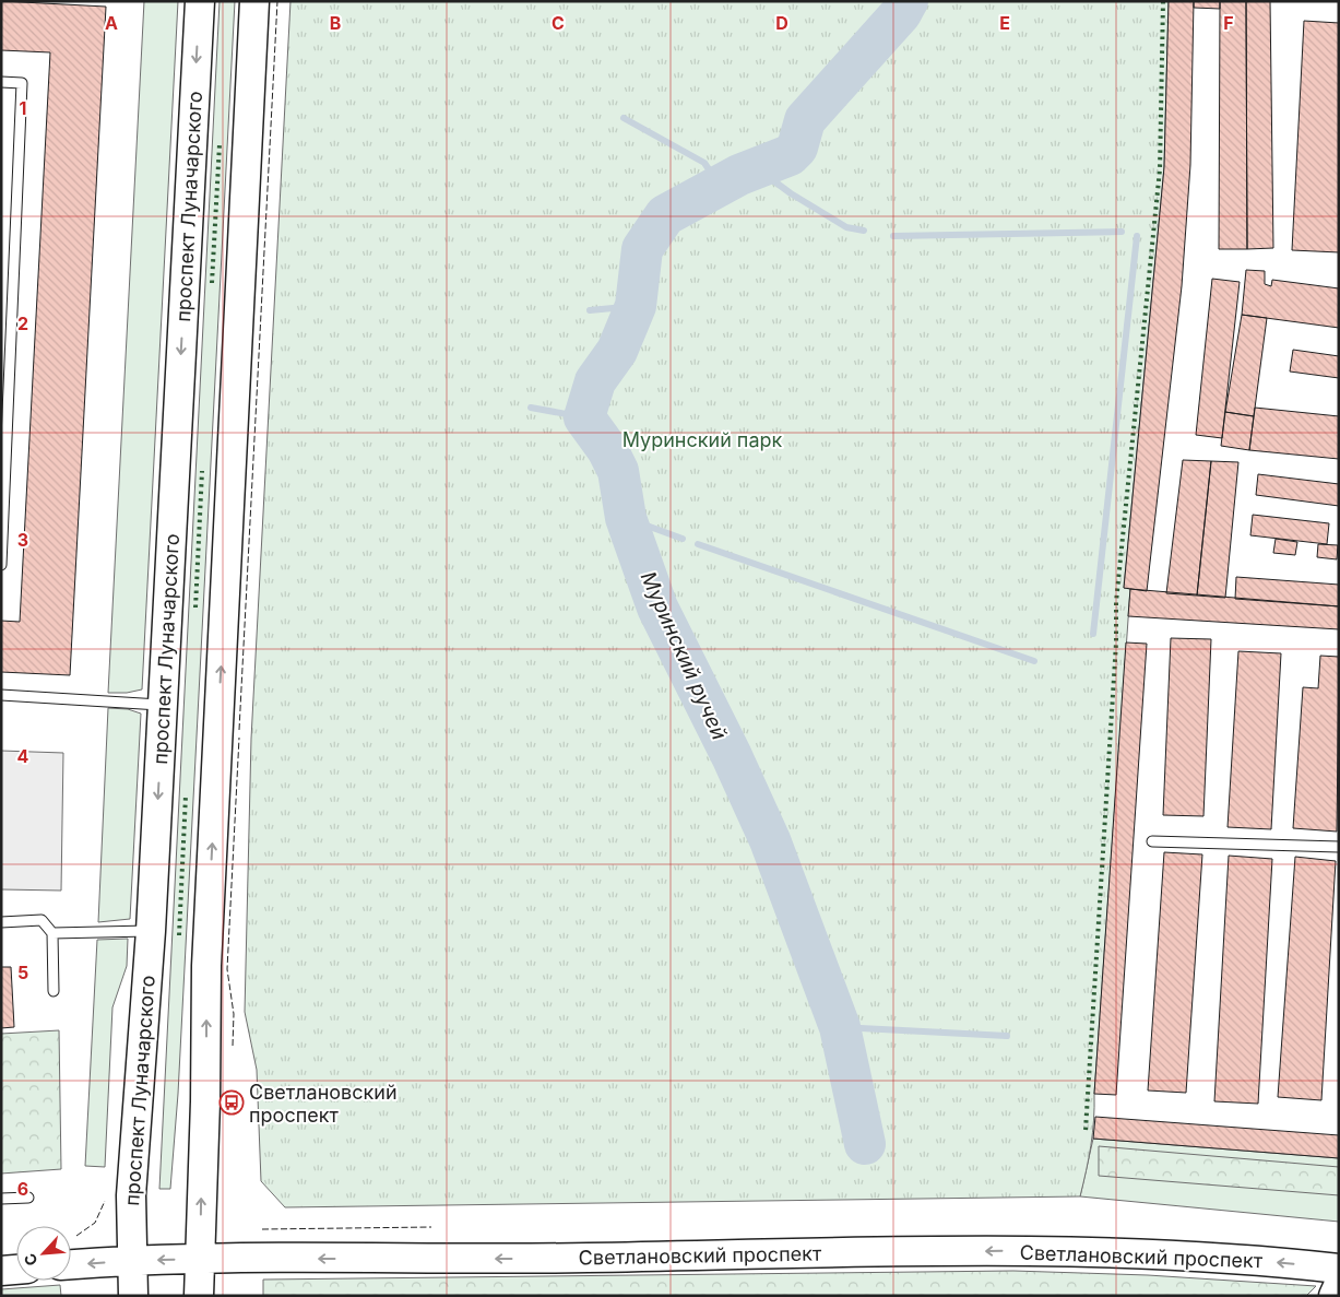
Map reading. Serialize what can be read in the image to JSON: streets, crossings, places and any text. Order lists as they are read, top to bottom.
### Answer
{
  "streets": {
    "main road": ["проспект Луначарского", "Светлановский проспект"]
  },
  "crossings": [
    ["проспект Луначарского", "Светлановский проспект"]
  ],
  "one_way": ["Светлановский проспект"],
  "water": ["Муринский ручей"],
  "parks": ["Муринский парк"],
  "places": {
    "bus stop": ["Светлановский проспект"]
  },
  "north": "bottom left",
  "grid": {
    "columns": [
      "A",
      "B",
      "C",
      "D",
      "E",
      "F"
    ],
    "rows": [
      "1",
      "2",
      "3",
      "4",
      "5",
      "6"
    ]
  }
}
